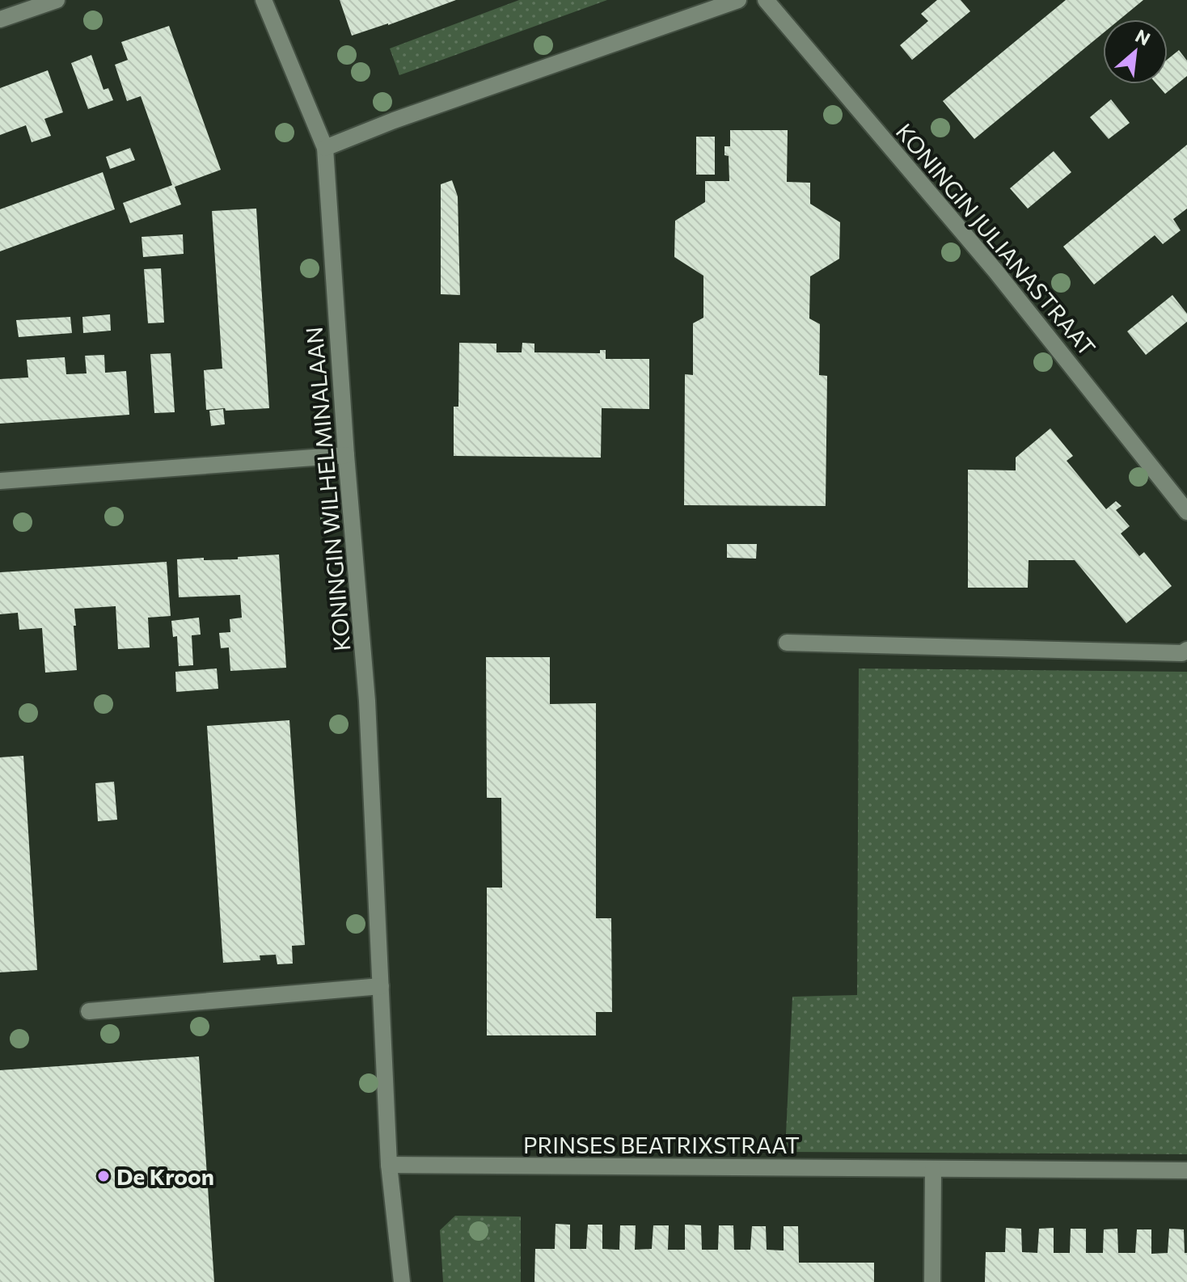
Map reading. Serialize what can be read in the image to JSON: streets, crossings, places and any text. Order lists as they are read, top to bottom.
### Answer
{
  "streets": {
    "street": ["KONINGIN JULIANASTRAAT", "KONINGIN WILHELMINALAAN", "PRINSES BEATRIXSTRAAT"]
  },
  "crossings": [
    ["KONINGIN WILHELMINALAAN", "PRINSES BEATRIXSTRAAT"]
  ],
  "places": ["De Kroon"],
  "north": "top right"
}
